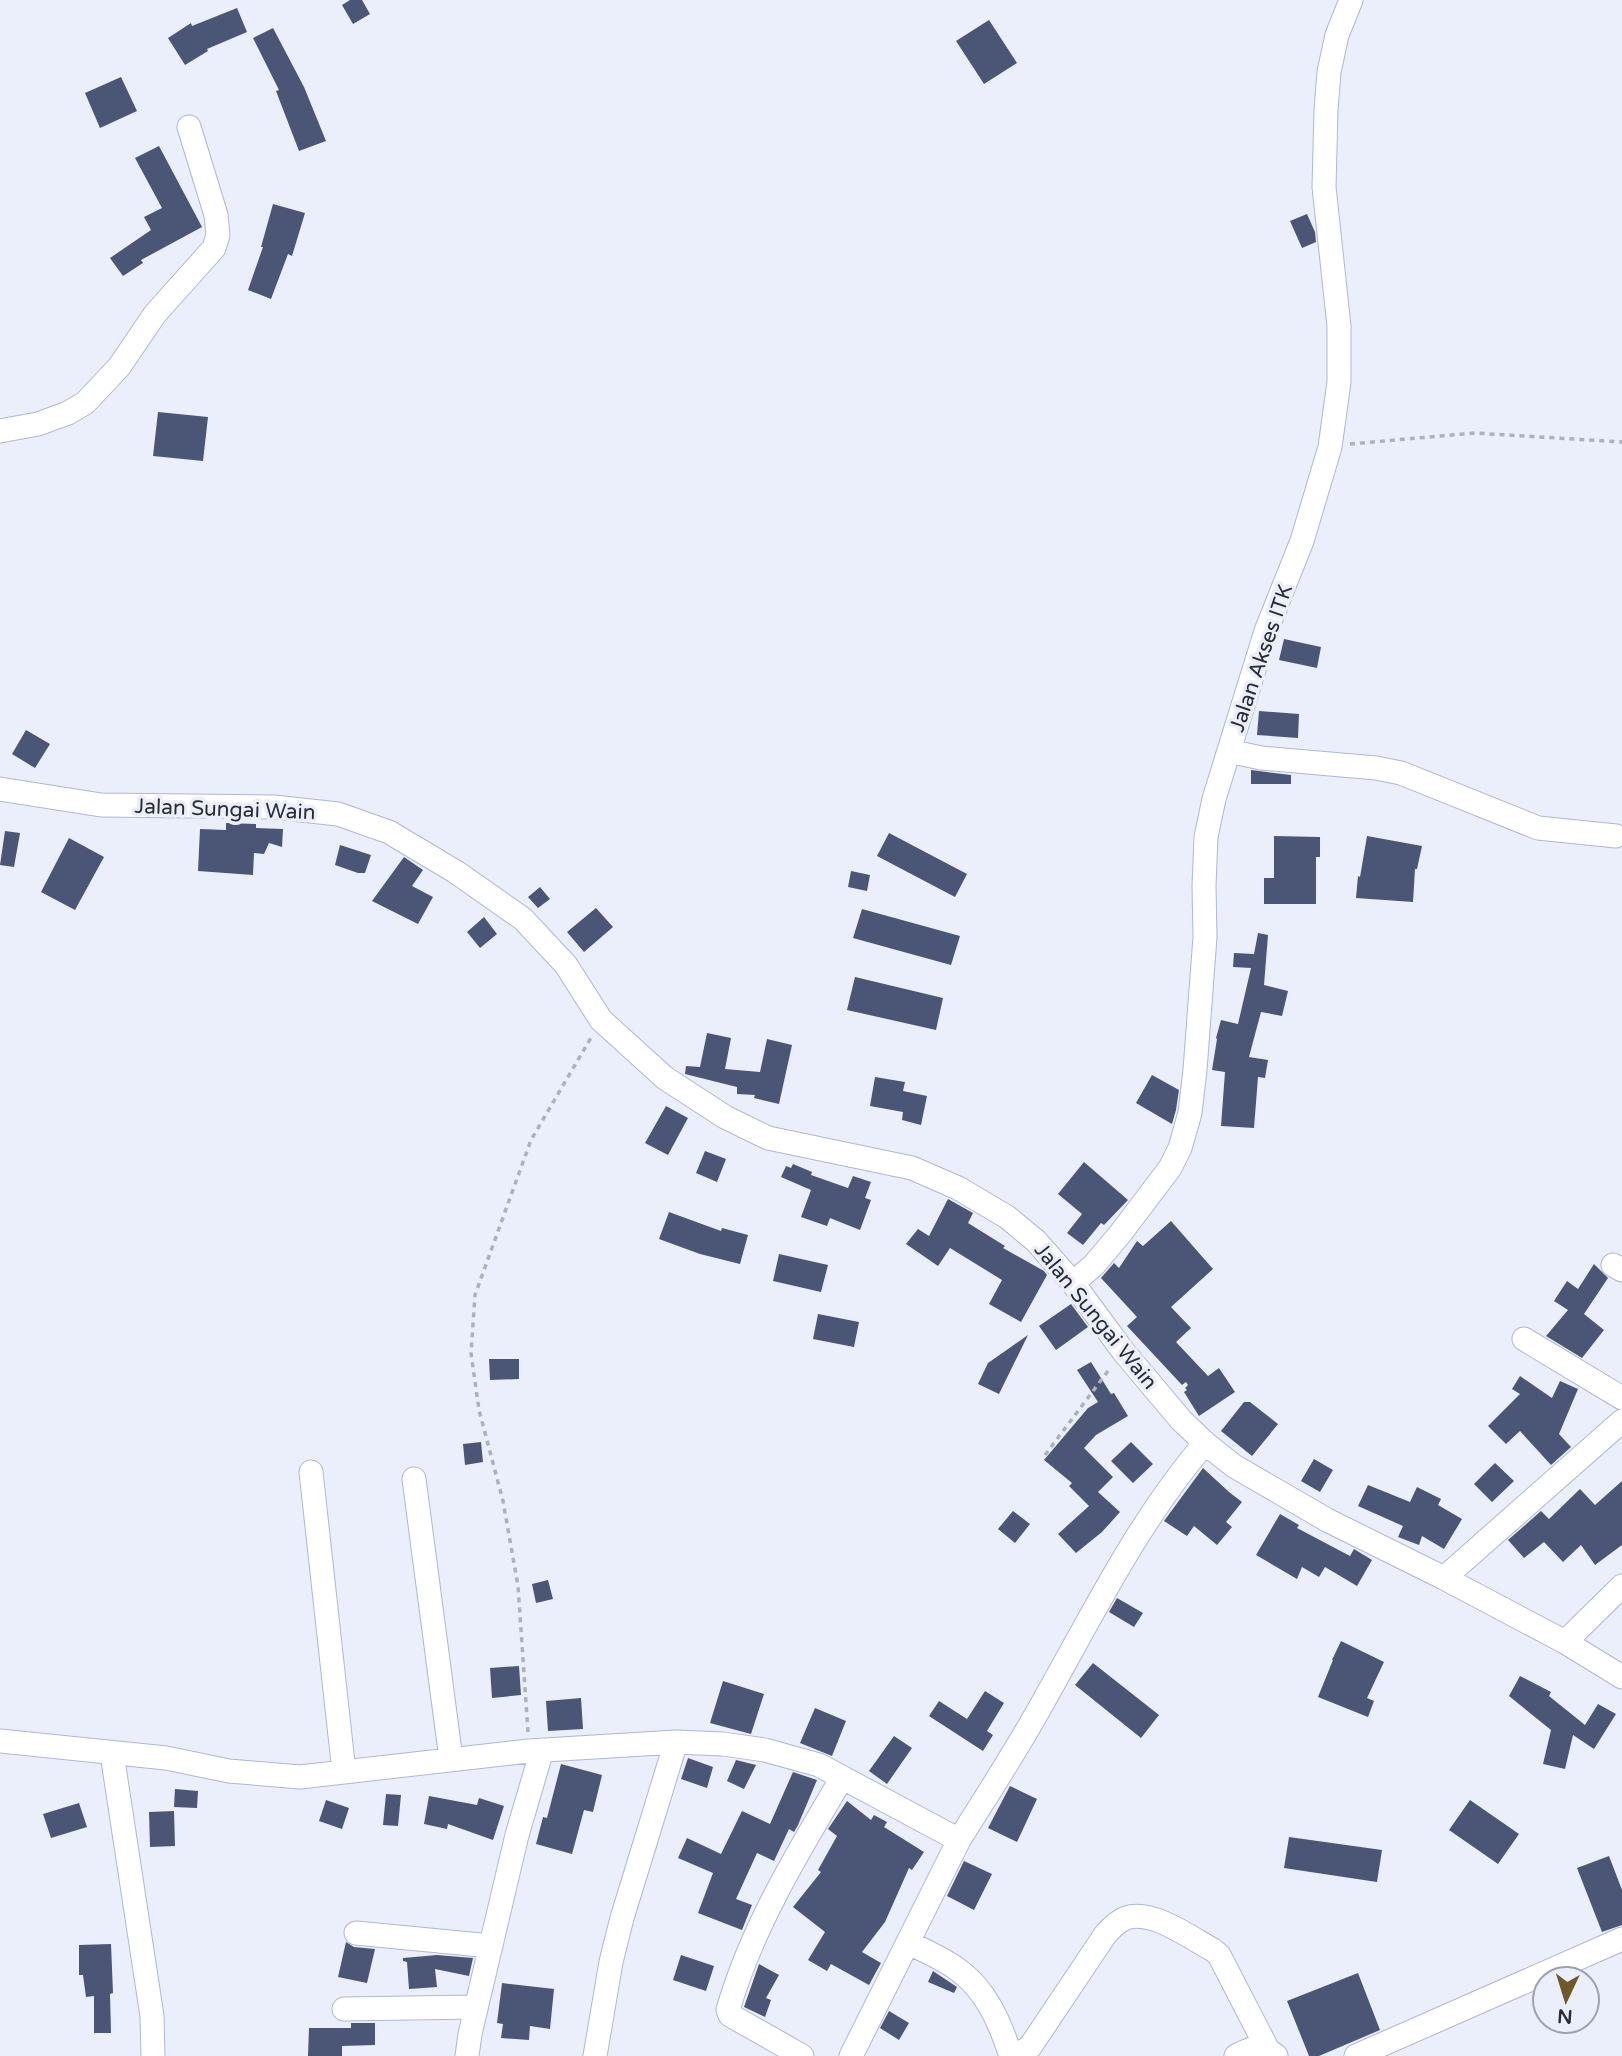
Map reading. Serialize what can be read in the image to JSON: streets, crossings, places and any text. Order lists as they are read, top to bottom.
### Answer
{
  "streets": {
    "street": ["Jalan Akses ITK", "Jalan Sungai Wain"]
  },
  "crossings": [
    ["Jalan Akses ITK", "Jalan Sungai Wain"]
  ],
  "north": "bottom"
}
